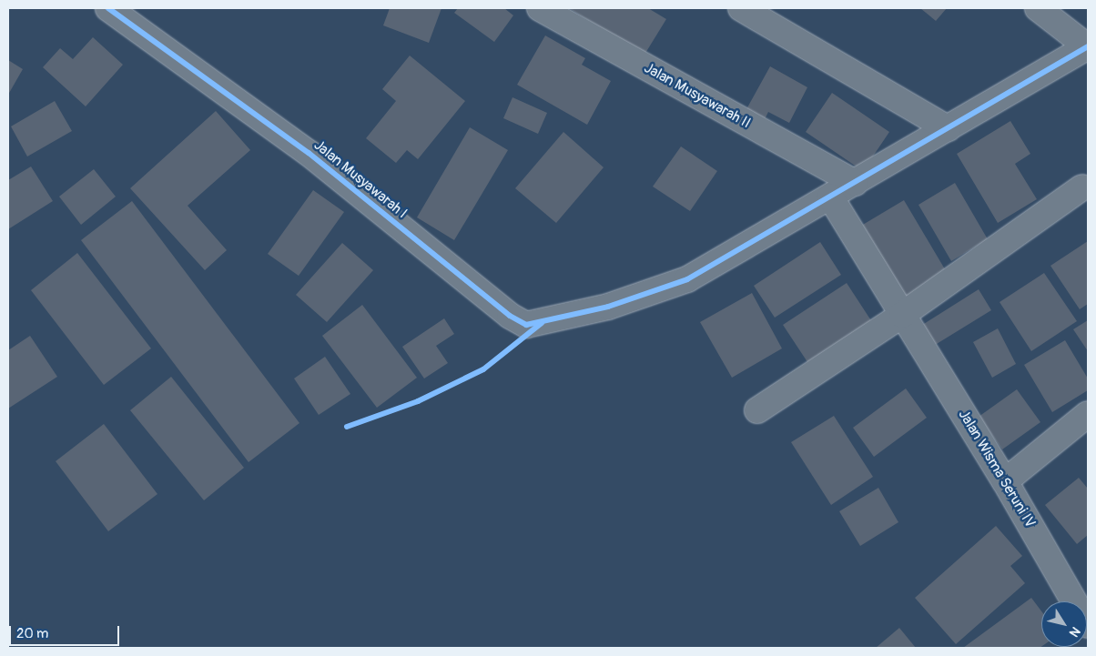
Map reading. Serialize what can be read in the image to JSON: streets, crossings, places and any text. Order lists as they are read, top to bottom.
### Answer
{
  "streets": {
    "street": ["Jalan Musyawarah II", "Jalan Musyawarah I", "Jalan Wisma Seruni IV"]
  },
  "crossings": [
    ["Jalan Musyawarah II", "Jalan Musyawarah I"],
    ["Jalan Musyawarah I", "Jalan Wisma Seruni IV"]
  ],
  "scale_bar": "20 m",
  "north": "bottom right"
}
